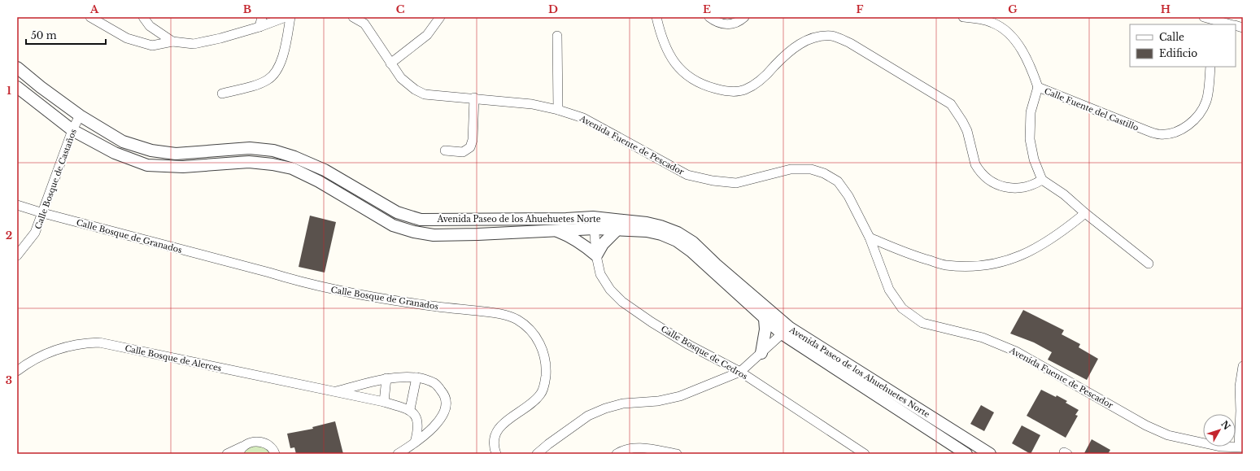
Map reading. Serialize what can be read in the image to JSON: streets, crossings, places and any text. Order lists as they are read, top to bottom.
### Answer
{
  "streets": {
    "street": [
      "Calle Fuente del Castillo",
      "Avenida Fuente de Pescador",
      "Calle Bosque de Castaños",
      "Avenida Paseo de los Ahuehuetes Norte",
      "Calle Bosque de Granados",
      "Calle Bosque de Cedros",
      "Calle Bosque de Alerces"
    ]
  },
  "crossings": [
    ["Calle Bosque de Castaños", "Avenida Paseo de los Ahuehuetes Norte"],
    ["Calle Bosque de Castaños", "Calle Bosque de Granados"],
    ["Avenida Paseo de los Ahuehuetes Norte", "Calle Bosque de Cedros"]
  ],
  "legend": ["Calle", "Edificio"],
  "scale_bar": "50 m",
  "north": "top right",
  "grid": {
    "columns": [
      "A",
      "B",
      "C",
      "D",
      "E",
      "F",
      "G",
      "H"
    ],
    "rows": ["1", "2", "3"]
  }
}
